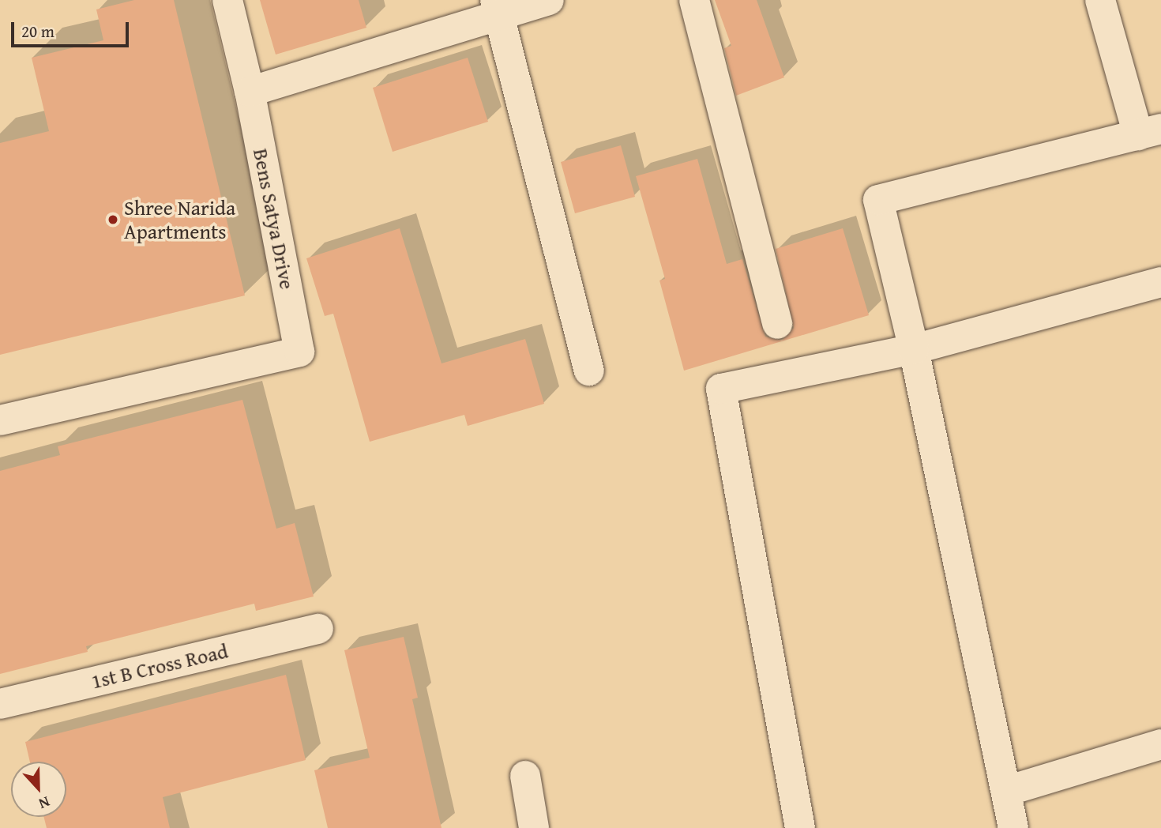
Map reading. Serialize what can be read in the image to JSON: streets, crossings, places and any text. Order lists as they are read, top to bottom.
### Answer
{
  "streets": {
    "street": ["Bens Satya Drive", "1st B Cross Road"]
  },
  "places": ["Shree Narida Apartments"],
  "scale_bar": "20 m",
  "north": "bottom"
}
